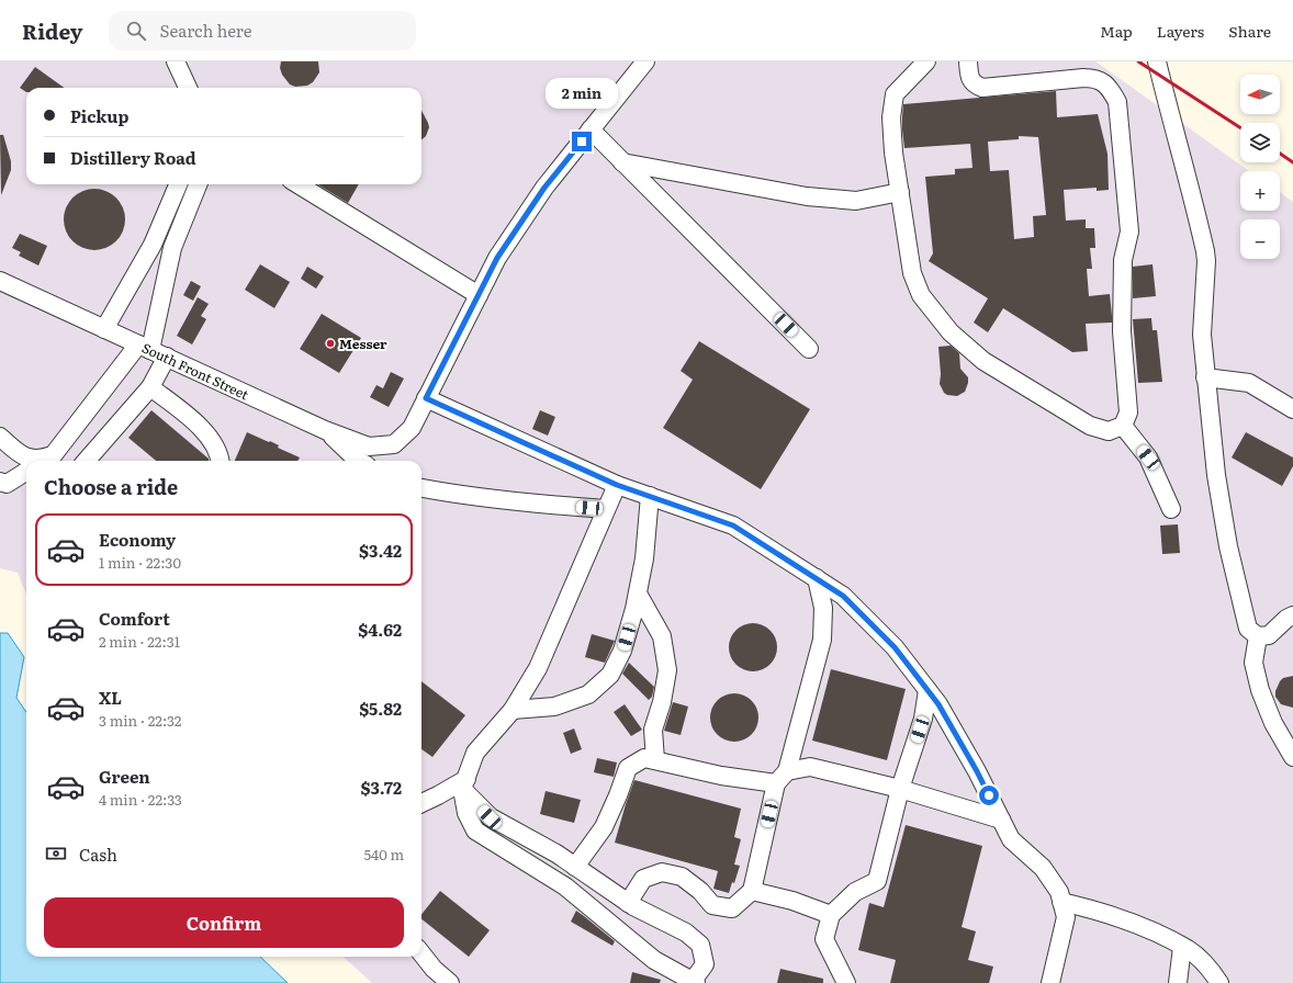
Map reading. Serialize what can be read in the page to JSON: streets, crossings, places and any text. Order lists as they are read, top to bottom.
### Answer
{
  "streets": {
    "street": ["South Front Street"]
  },
  "places": ["Messer"],
  "north": "left",
  "page": {
    "header": "Ridey",
    "search": "Search here",
    "nav": ["Map", "Layers", "Share"],
    "map_buttons": ["+", "−"],
    "bubble": "2 min",
    "banner": ["Pickup", "Distillery Road"],
    "heading": "Choose a ride",
    "list": [
      {
        "name": "Economy",
        "note": "1 min · 22:30",
        "value": "$3.42"
      },
      {
        "name": "Comfort",
        "note": "2 min · 22:31",
        "value": "$4.62"
      },
      {
        "name": "XL",
        "note": "3 min · 22:32",
        "value": "$5.82"
      },
      {
        "name": "Green",
        "note": "4 min · 22:33",
        "value": "$3.72"
      }
    ],
    "pay": ["Cash", "540 m"],
    "buttons": "Confirm"
  }
}
